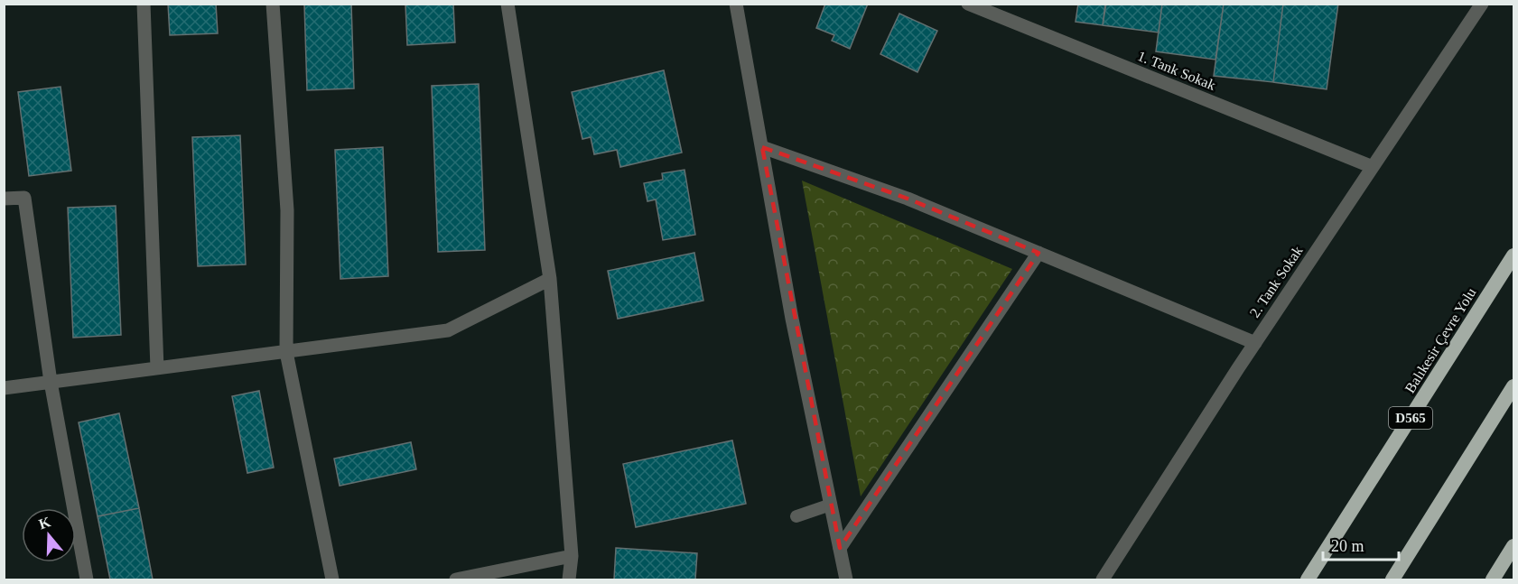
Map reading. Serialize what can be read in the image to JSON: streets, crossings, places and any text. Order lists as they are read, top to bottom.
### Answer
{
  "streets": {
    "highway": ["Balıkesir Çevre Yolu", "D565"],
    "street": ["1. Tank Sokak", "2. Tank Sokak"]
  },
  "crossings": [
    ["1. Tank Sokak", "2. Tank Sokak"]
  ],
  "scale_bar": "20 m",
  "north": "top"
}
